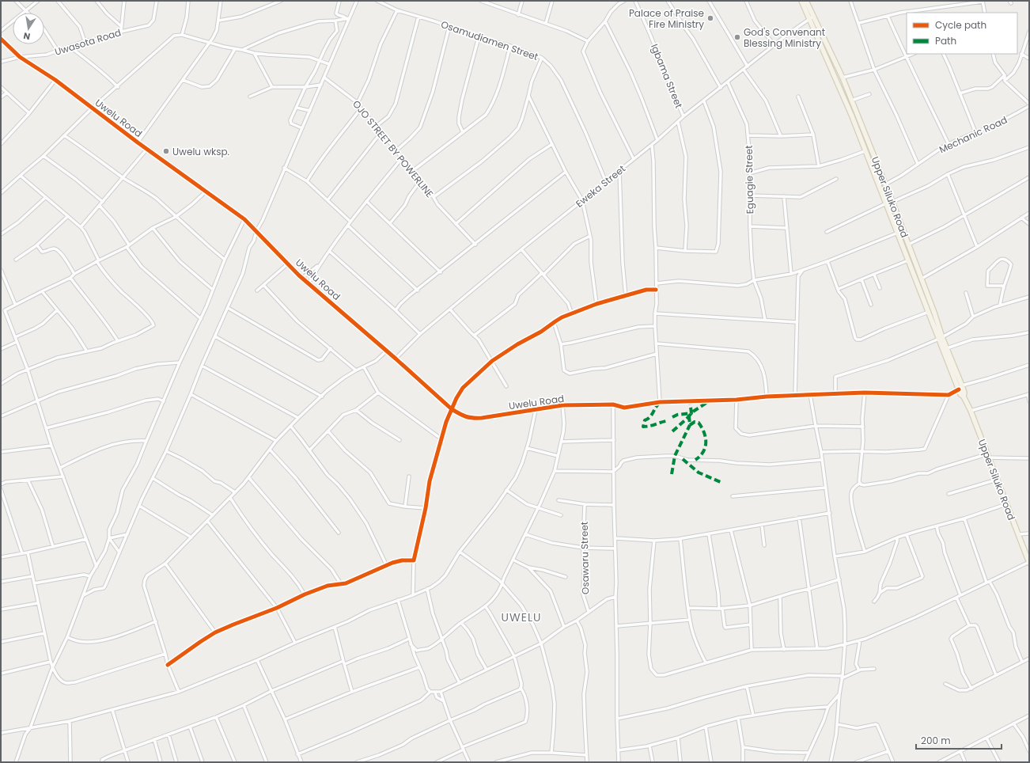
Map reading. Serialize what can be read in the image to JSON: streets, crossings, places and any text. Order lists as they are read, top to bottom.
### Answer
{
  "streets": {
    "main road": ["Upper Siluko Road"],
    "street": [
      "Osamudiamen Street",
      "Uwasota Road",
      "Igbama Street",
      "Uwelu Road",
      "Mechanic Road",
      "OJO STREET BY POWERLINE",
      "Eguagie Street",
      "Eweka Street",
      "Osawaru Street"
    ]
  },
  "crossings": [
    ["Osamudiamen Street", "Eweka Street"],
    ["Uwasota Road", "Uwelu Road"],
    ["Igbama Street", "Eweka Street"],
    ["Uwelu Road", "Eweka Street"],
    ["Mechanic Road", "Upper Siluko Road"],
    ["Eguagie Street", "Eweka Street"],
    ["Eweka Street", "Upper Siluko Road"]
  ],
  "districts": ["UWELU"],
  "places": ["Palace of Praise Fire Ministry", "God's Convenant Blessing Ministry", "Uwelu wksp."],
  "legend": ["Cycle path", "Path"],
  "scale_bar": "200 m",
  "north": "bottom"
}
